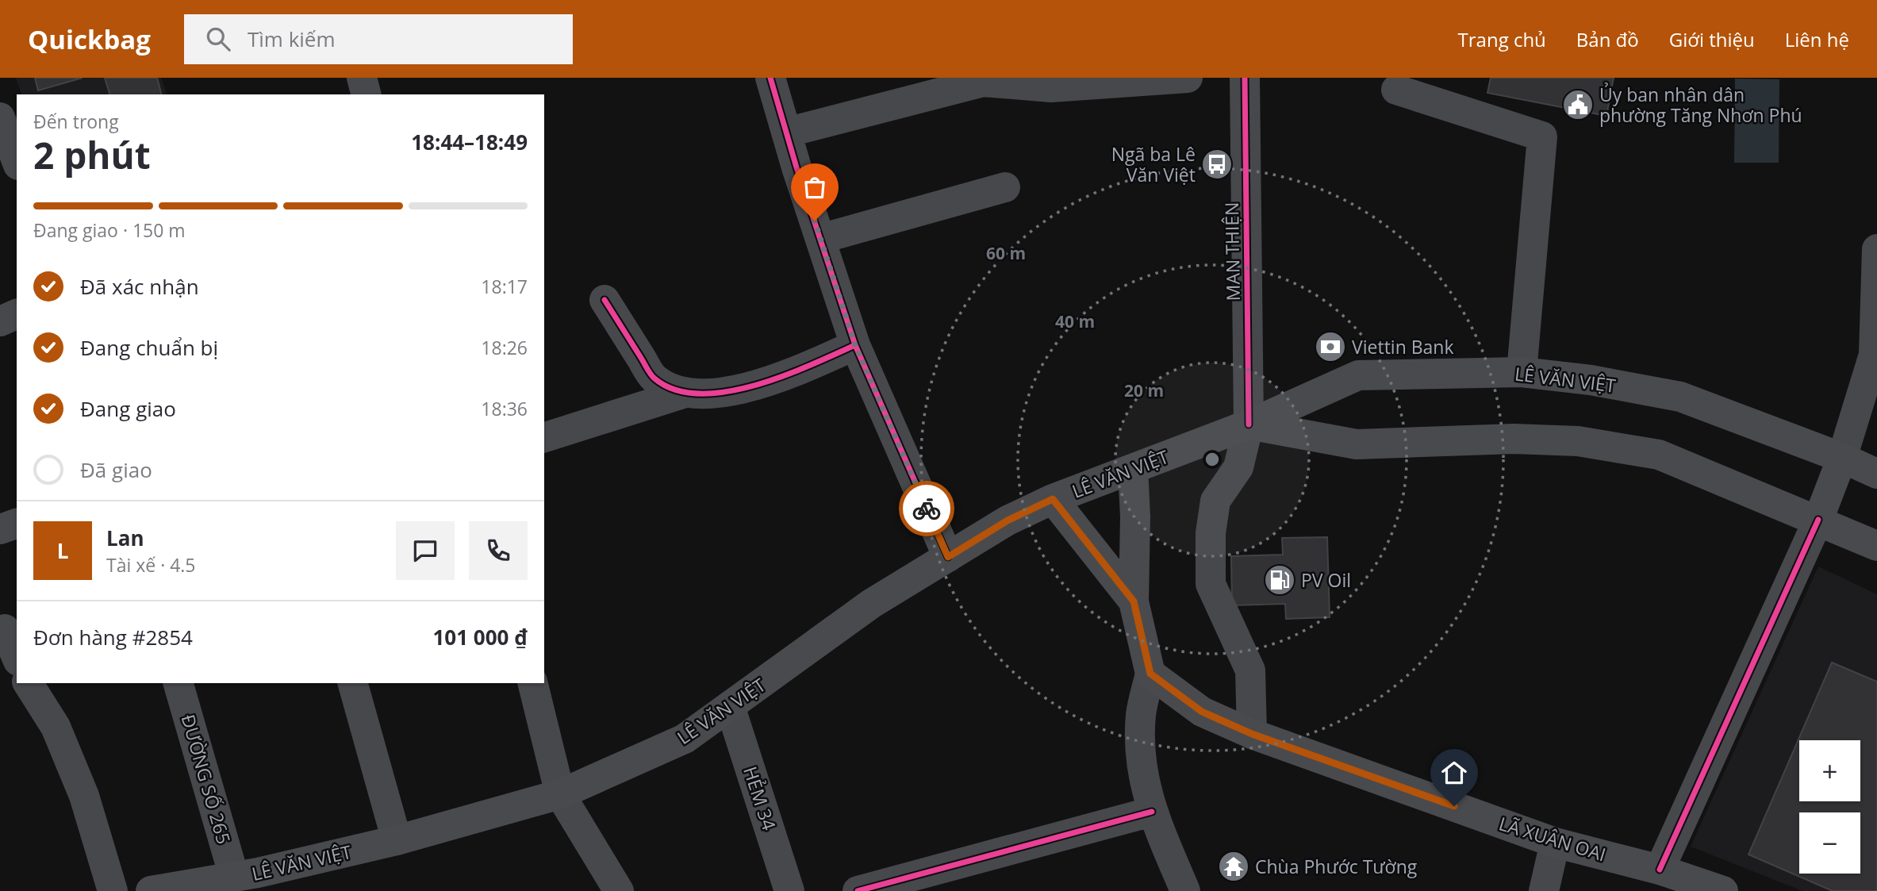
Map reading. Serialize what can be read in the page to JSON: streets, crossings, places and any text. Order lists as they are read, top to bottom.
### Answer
{
  "streets": {
    "main road": ["LÊ VĂN VIỆT", "LÃ XUÂN OAI"],
    "street": ["MAN THIỆN", "ĐƯỜNG SỐ 265", "HẺM 34"]
  },
  "crossings": [
    ["MAN THIỆN", "LÊ VĂN VIỆT"],
    ["MAN THIỆN", "LÃ XUÂN OAI"],
    ["LÊ VĂN VIỆT", "ĐƯỜNG SỐ 265"],
    ["LÊ VĂN VIỆT", "HẺM 34"]
  ],
  "places": {
    "public building": ["Ủy ban nhân dân phường Tăng Nhơn Phú"],
    "bus stop": ["Ngã ba Lê Văn Việt"],
    "bank": ["Viettin Bank"],
    "fuel station": ["PV Oil"],
    "temple": ["Chùa Phước Tường"]
  },
  "page": {
    "header": "Quickbag",
    "search": "Tìm kiếm",
    "nav": [
      "Trang chủ",
      "Bản đồ",
      "Giới thiệu",
      "Liên hệ"
    ],
    "heading": ["2 phút", "Đến trong", "18:44–18:49"],
    "panel": [
      "Lan",
      "Tài xế · 4.5",
      "Đơn hàng #2854",
      "101 000 ₫"
    ],
    "bar": "Đang giao · 150 m",
    "list": [
      ["Đã xác nhận", "18:17"],
      ["Đang chuẩn bị", "18:26"],
      ["Đang giao", "18:36"],
      "Đã giao"
    ],
    "round": "L",
    "map_buttons": ["+", "−"]
  },
  "rings": ["60 m", "40 m", "20 m"]
}
